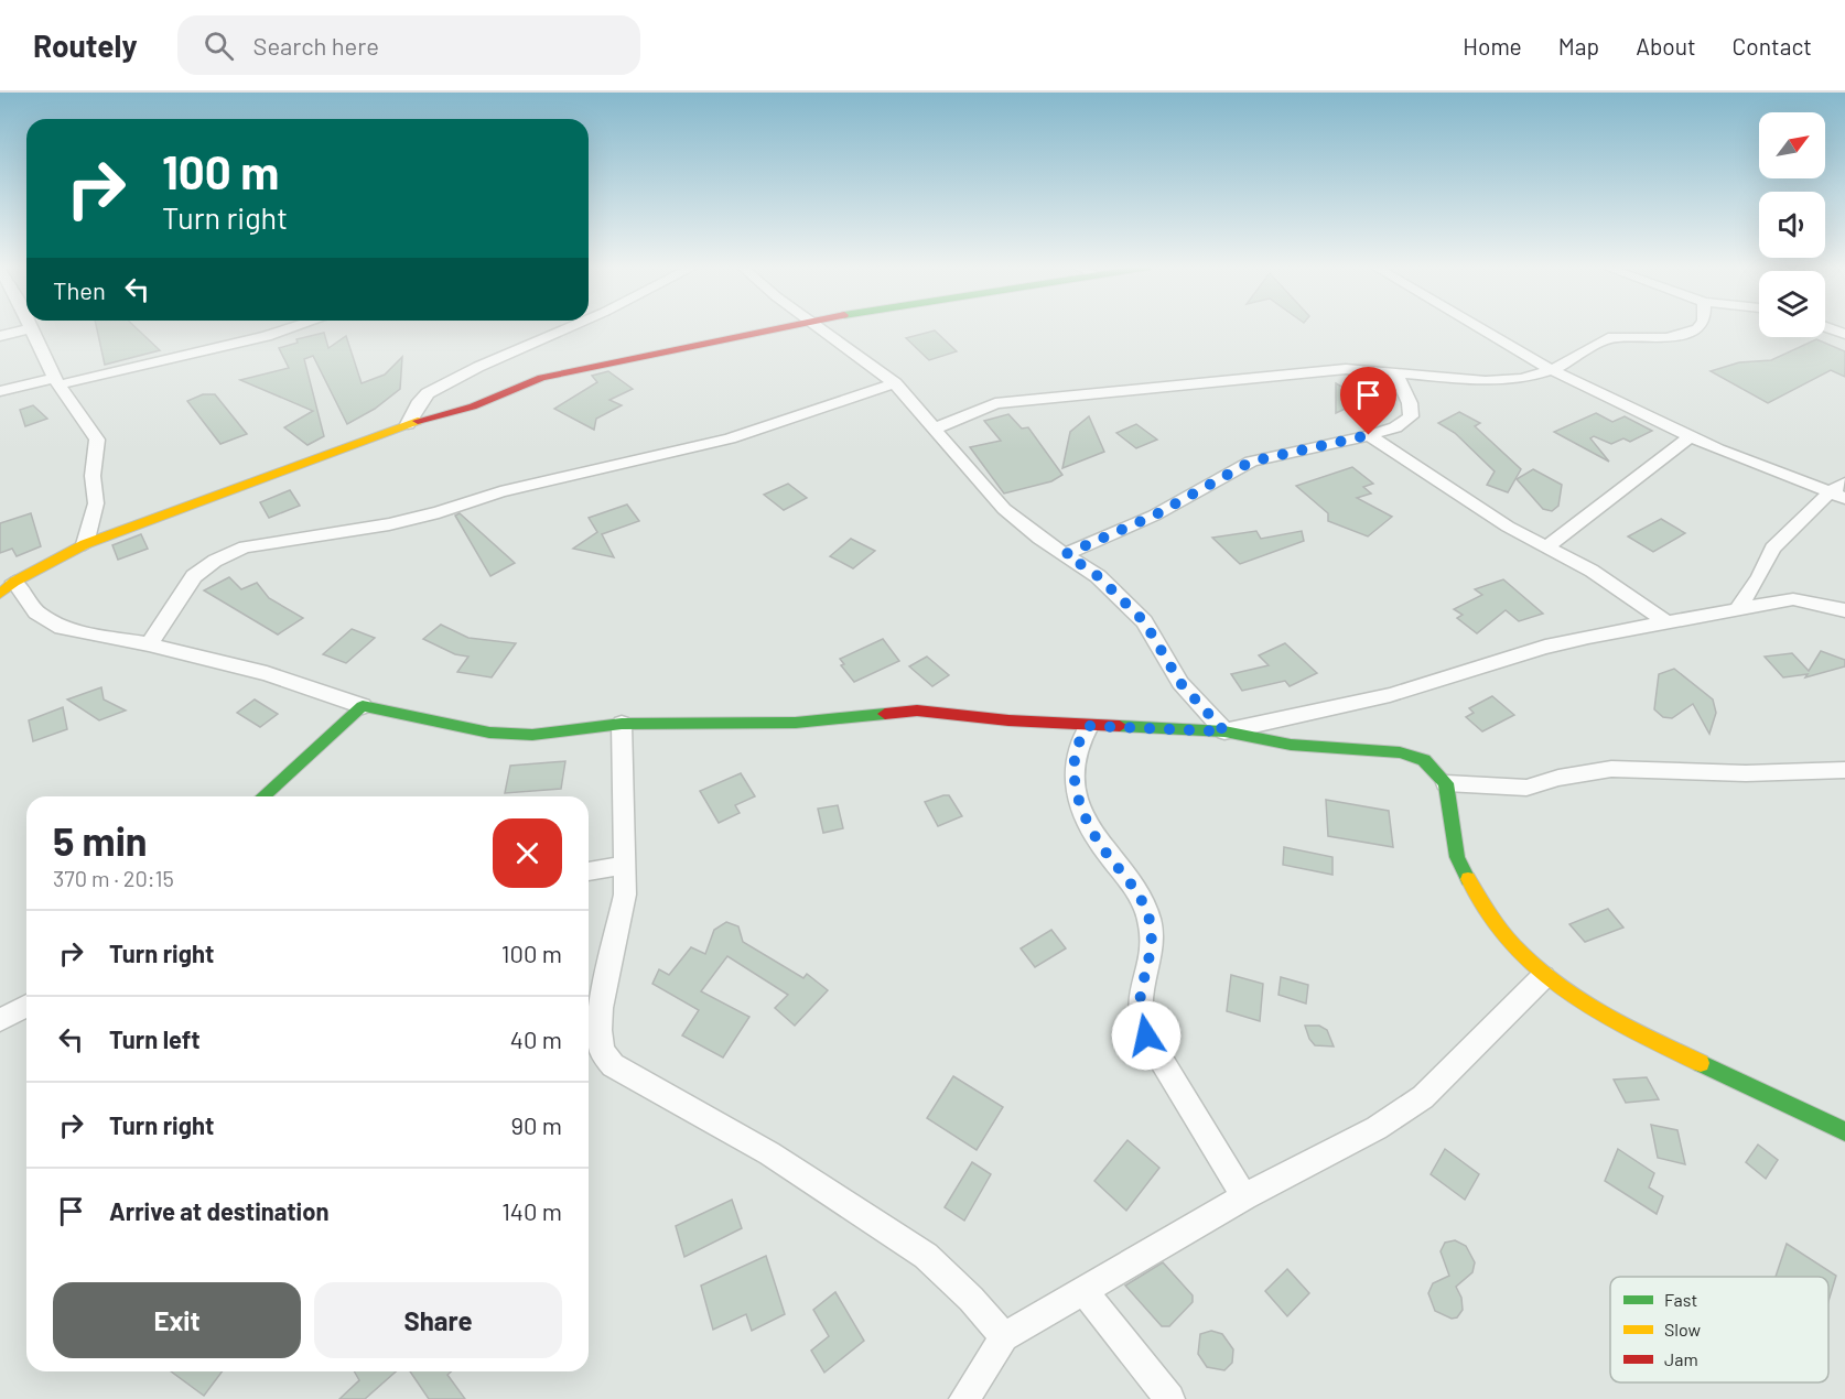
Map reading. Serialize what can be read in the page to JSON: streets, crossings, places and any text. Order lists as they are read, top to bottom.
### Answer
{
  "legend": ["Fast", "Slow", "Jam"],
  "north": "top right",
  "page": {
    "header": "Routely",
    "search": "Search here",
    "nav": [
      "Home",
      "Map",
      "About",
      "Contact"
    ],
    "turn": ["100 m", "Turn right"],
    "then": "Then",
    "heading": ["5 min", "370 m · 20:15"],
    "list": [
      {
        "name": "Turn right",
        "value": "100 m"
      },
      {
        "name": "Turn left",
        "value": "40 m"
      },
      {
        "name": "Turn right",
        "value": "90 m"
      },
      {
        "name": "Arrive at destination",
        "value": "140 m"
      }
    ],
    "buttons": ["Exit", "Share"]
  }
}
